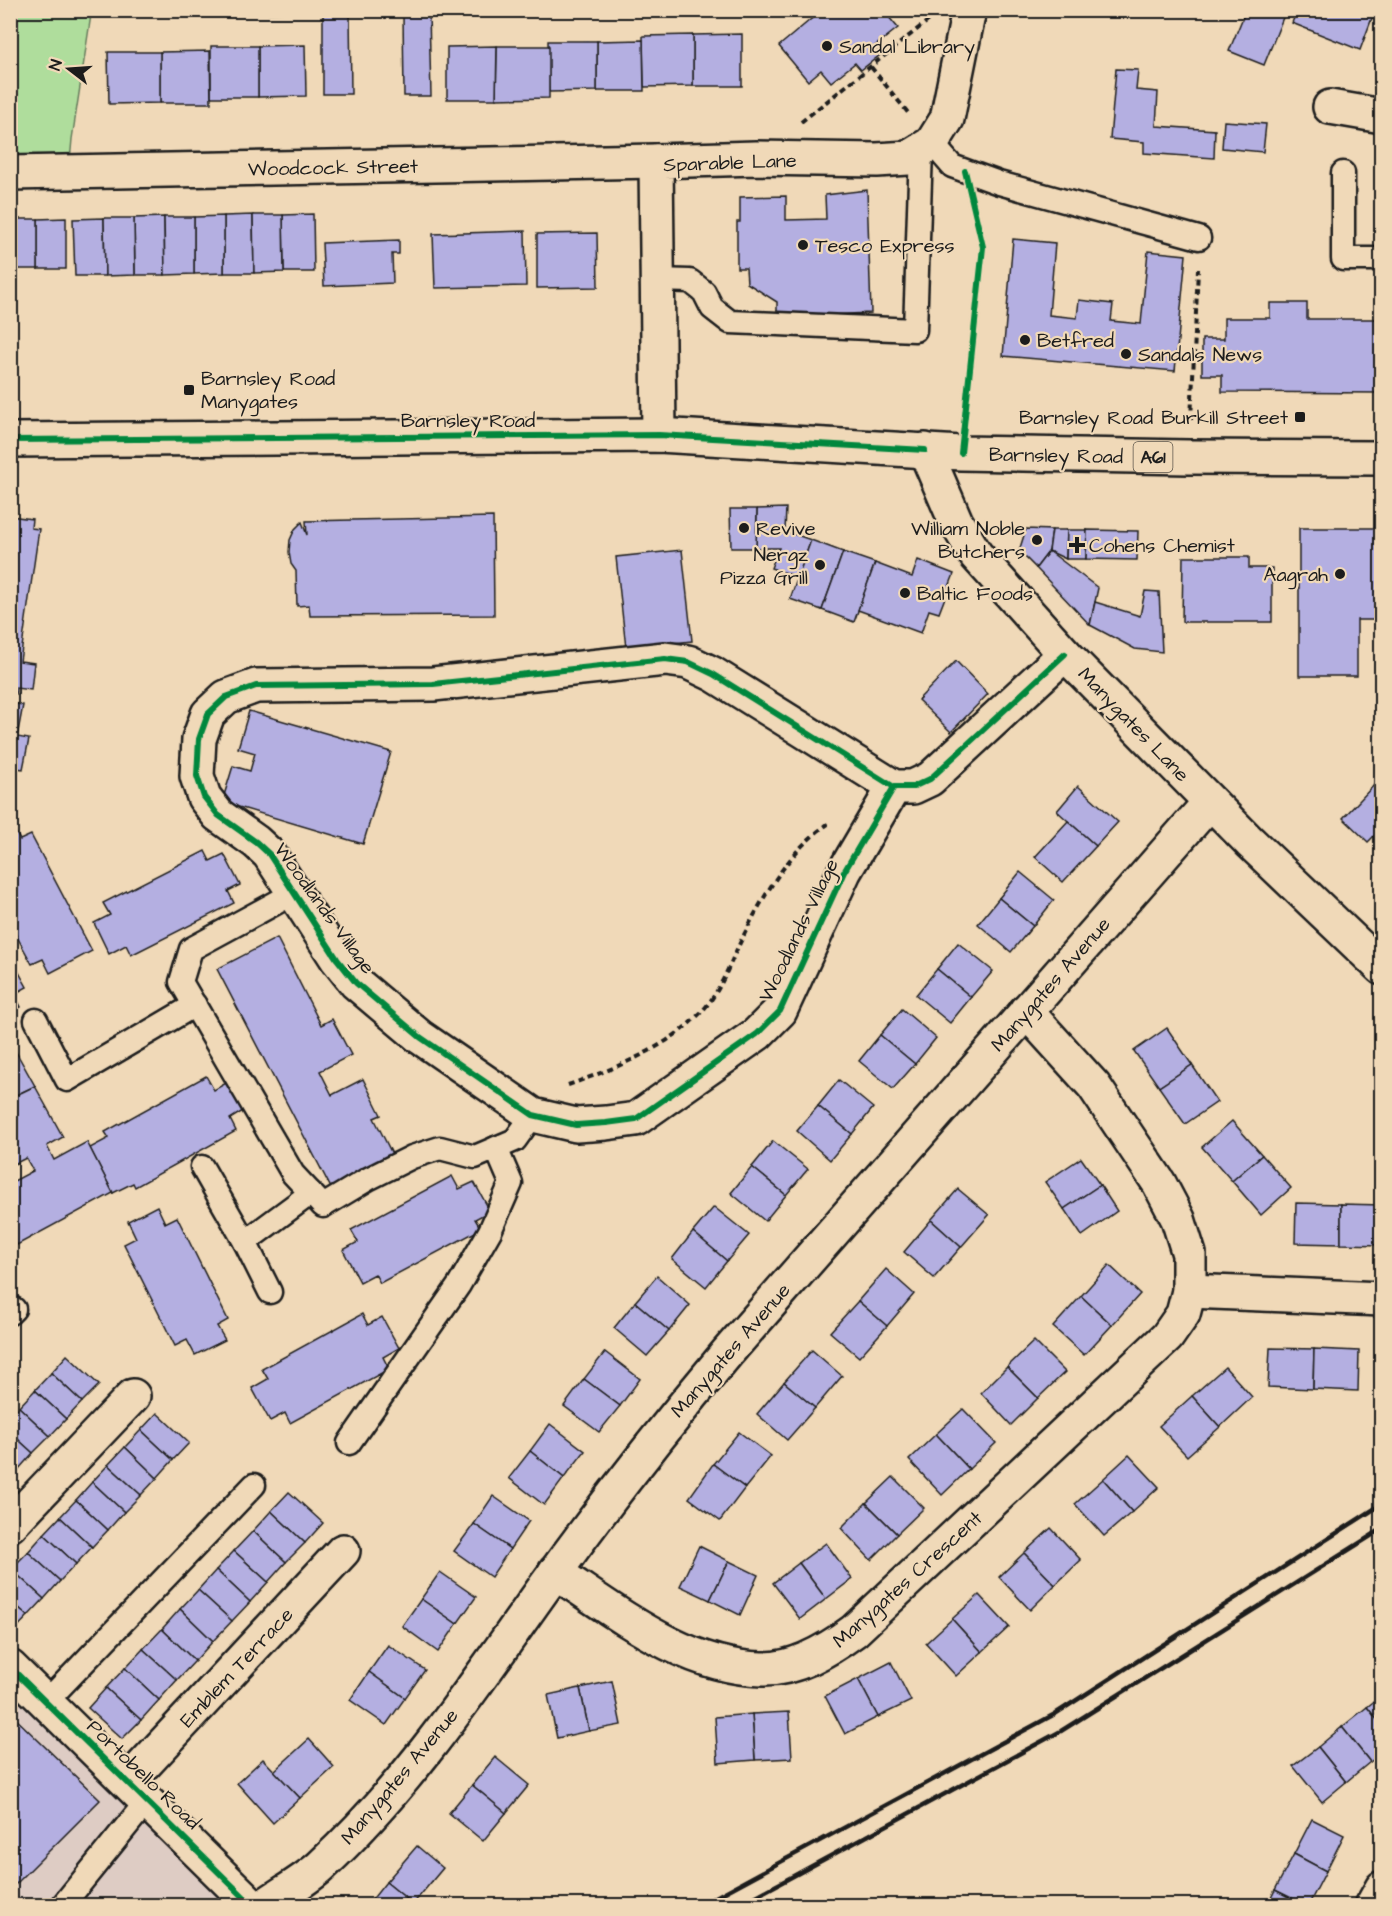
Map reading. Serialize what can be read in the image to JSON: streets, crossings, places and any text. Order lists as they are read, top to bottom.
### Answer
{
  "streets": {
    "street": [
      "Sparable Lane",
      "Woodcock Street",
      "Barnsley Road",
      "A61",
      "Manygates Lane",
      "Woodlands Village",
      "Manygates Avenue",
      "Manygates Crescent",
      "Emblem Terrace",
      "Portobello Road"
    ]
  },
  "crossings": [
    ["Sparable Lane", "Woodcock Street"],
    ["Sparable Lane", "Barnsley Road"],
    ["Barnsley Road", "Manygates Lane"],
    ["Manygates Lane", "Manygates Avenue"],
    ["Manygates Avenue", "Manygates Crescent"],
    ["Emblem Terrace", "Portobello Road"]
  ],
  "places": {
    "other": [
      "Sandal Library",
      "Tesco Express",
      "Betfred",
      "Sandals News",
      "Revive",
      "William Noble Butchers",
      "Nergz Pizza Grill",
      "Aagrah",
      "Baltic Foods"
    ],
    "transit": ["Barnsley Road Manygates", "Barnsley Road Burkill Street"],
    "health": ["Cohens Chemist"]
  },
  "north": "left"
}
